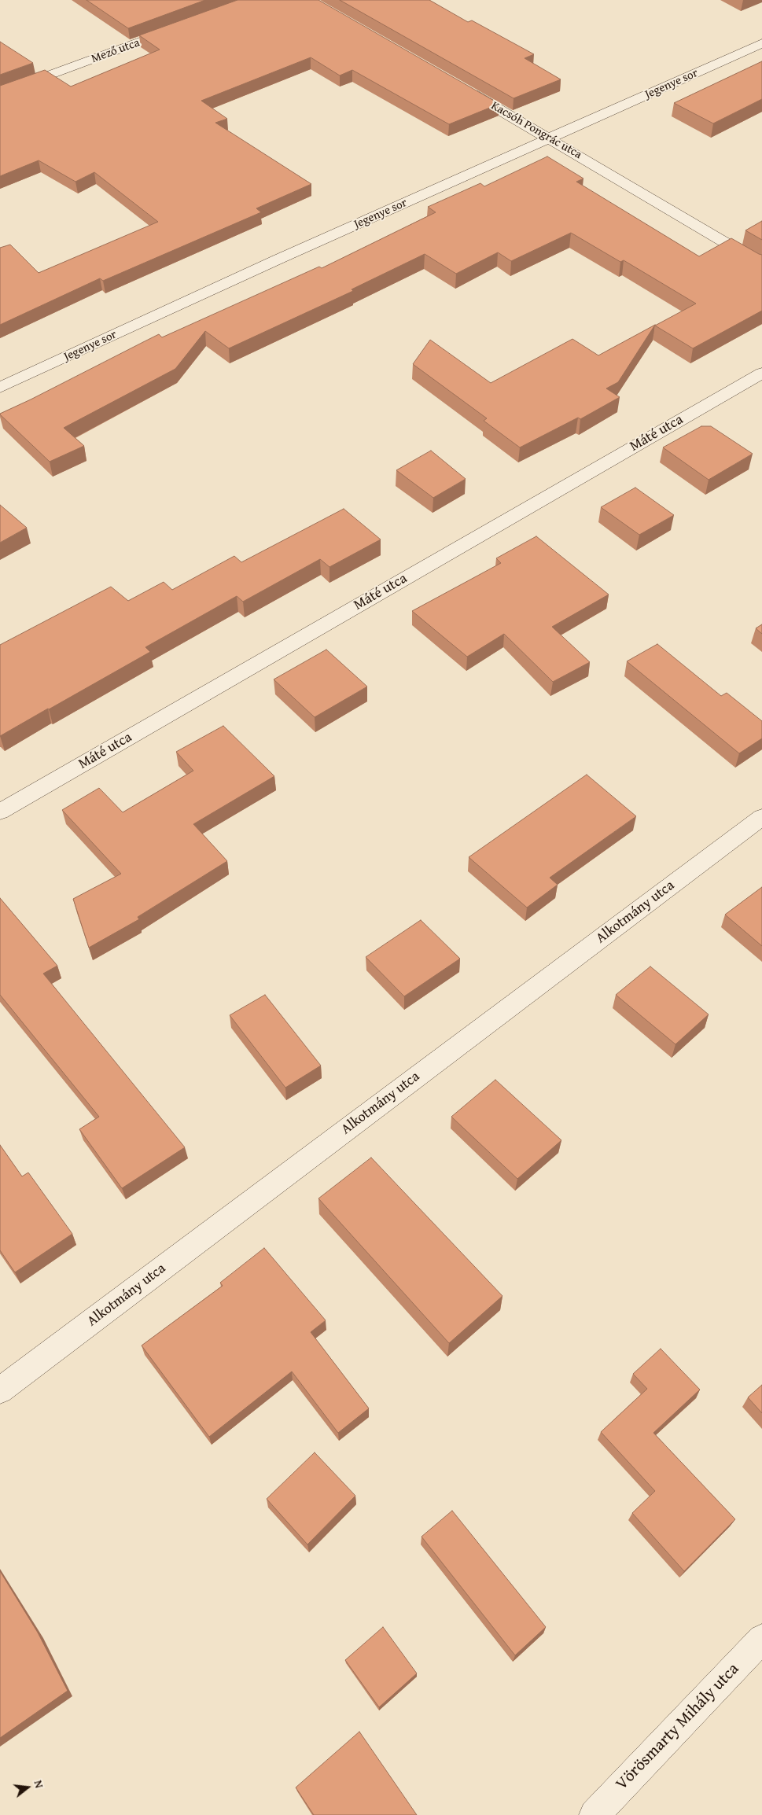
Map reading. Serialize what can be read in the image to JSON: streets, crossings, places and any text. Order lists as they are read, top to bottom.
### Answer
{
  "streets": {
    "street": [
      "Mező utca",
      "Jegenye sor",
      "Kacsóh Pongrác utca",
      "Máté utca",
      "Alkotmány utca",
      "Vörösmarty Mihály utca"
    ]
  },
  "crossings": [
    ["Jegenye sor", "Kacsóh Pongrác utca"]
  ],
  "north": "right"
}
